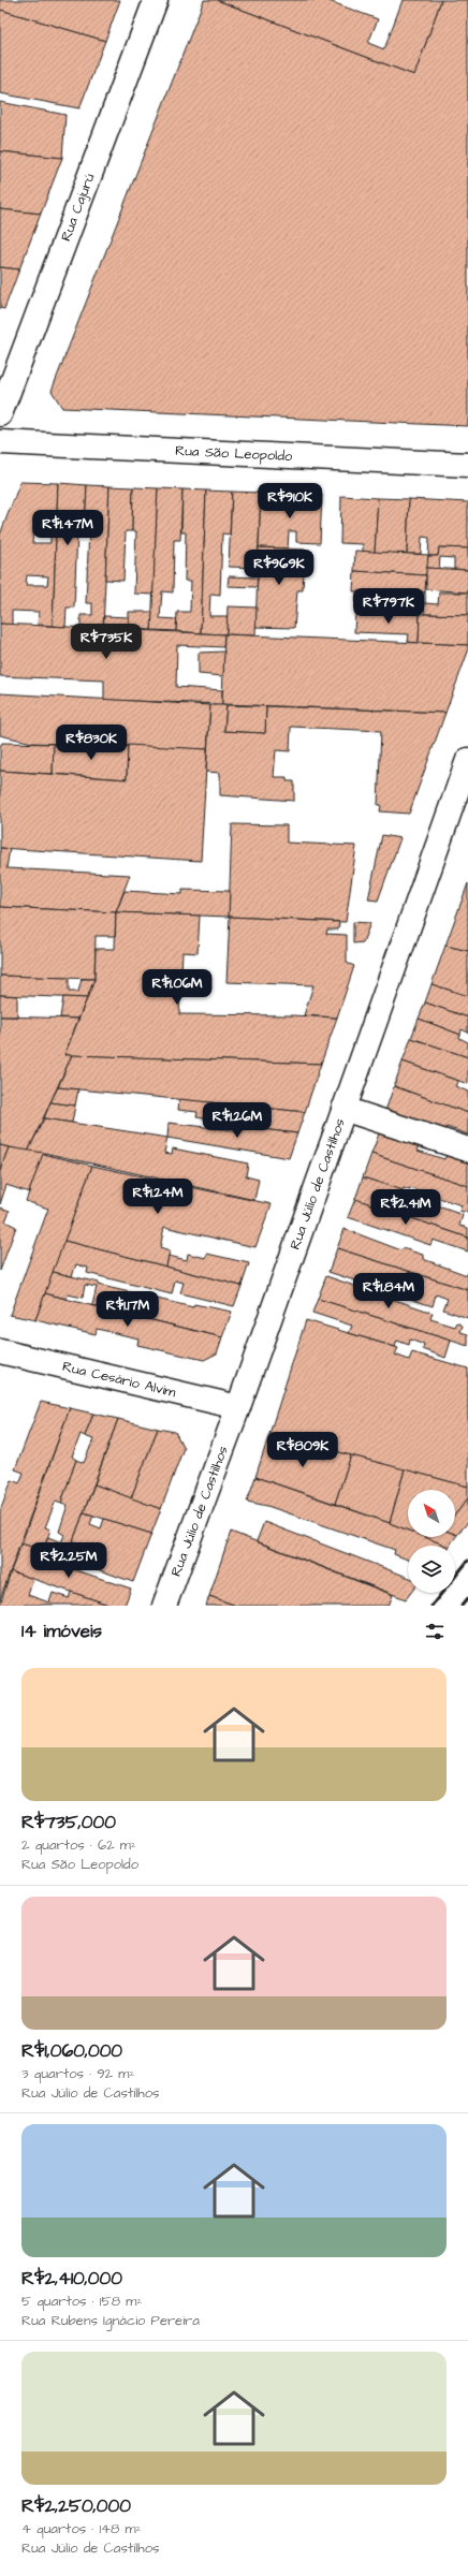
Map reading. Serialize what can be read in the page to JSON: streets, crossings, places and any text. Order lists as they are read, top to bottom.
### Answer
{
  "streets": {
    "street": [
      "Rua Cajurú",
      "Rua São Leopoldo",
      "Rua Júlio de Castilhos",
      "Rua Cesário Alvim"
    ]
  },
  "crossings": [
    ["Rua Júlio de Castilhos", "Rua Cesário Alvim"]
  ],
  "north": "top left",
  "page": {
    "price": [
      "R$910K",
      "R$1.47M",
      "R$969K",
      "R$797K",
      "R$735K",
      "R$830K",
      "R$1.06M",
      "R$1.26M",
      "R$1.24M",
      "R$2.41M",
      "R$1.84M",
      "R$1.17M",
      "R$809K",
      "R$2.25M"
    ],
    "heading": "14 imóveis",
    "list": [
      {
        "name": "R$735,000",
        "note": "2 quartos · 62 m² · Rua São Leopoldo"
      },
      {
        "name": "R$1,060,000",
        "note": "3 quartos · 92 m² · Rua Júlio de Castilhos"
      },
      {
        "name": "R$2,410,000",
        "note": "5 quartos · 158 m² · Rua Rubens Ignácio Pereira"
      },
      {
        "name": "R$2,250,000",
        "note": "4 quartos · 148 m² · Rua Júlio de Castilhos"
      }
    ]
  }
}
